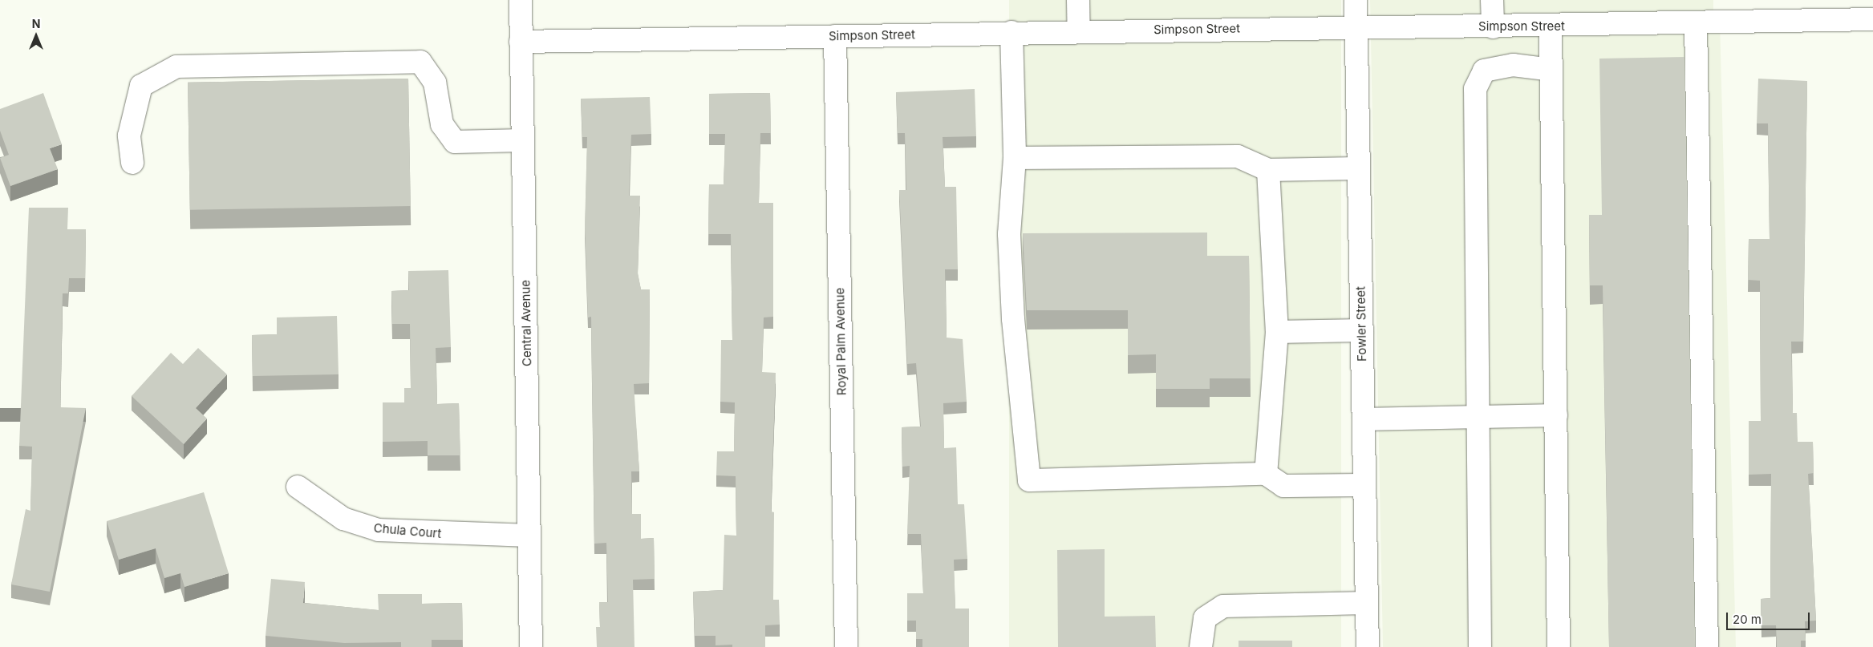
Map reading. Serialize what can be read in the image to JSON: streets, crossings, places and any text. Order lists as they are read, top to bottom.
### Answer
{
  "streets": {
    "street": [
      "Simpson Street",
      "Central Avenue",
      "Fowler Street",
      "Royal Palm Avenue",
      "Chula Court"
    ]
  },
  "crossings": [
    ["Simpson Street", "Central Avenue"],
    ["Simpson Street", "Fowler Street"],
    ["Simpson Street", "Royal Palm Avenue"],
    ["Central Avenue", "Chula Court"]
  ],
  "scale_bar": "20 m",
  "north": "top"
}
